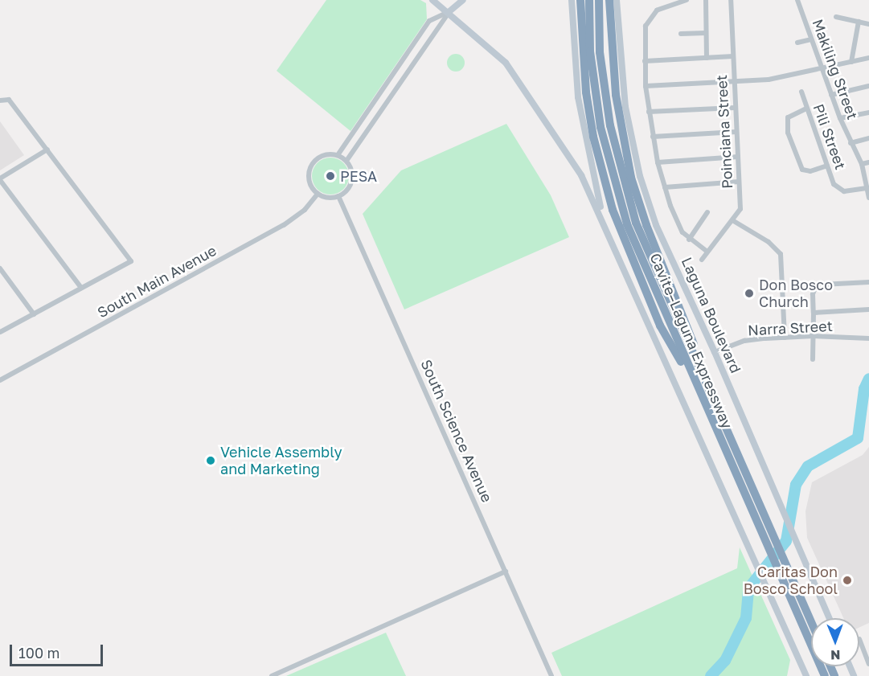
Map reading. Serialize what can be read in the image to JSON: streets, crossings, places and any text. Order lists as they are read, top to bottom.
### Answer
{
  "streets": {
    "highway": ["Cavite–Laguna Expressway"],
    "main road": ["Laguna Boulevard"],
    "street": [
      "Makiling Street",
      "Poinciana Street",
      "Pili Street",
      "South Main Avenue",
      "Narra Street",
      "South Science Avenue"
    ]
  },
  "crossings": [
    ["Makiling Street", "Pili Street"],
    ["South Main Avenue", "South Science Avenue"],
    ["Laguna Boulevard", "Narra Street"]
  ],
  "places": [
    "PESA",
    "Don Bosco Church",
    "Vehicle Assembly and Marketing",
    "Caritas Don Bosco School"
  ],
  "scale_bar": "100 m",
  "north": "bottom"
}
